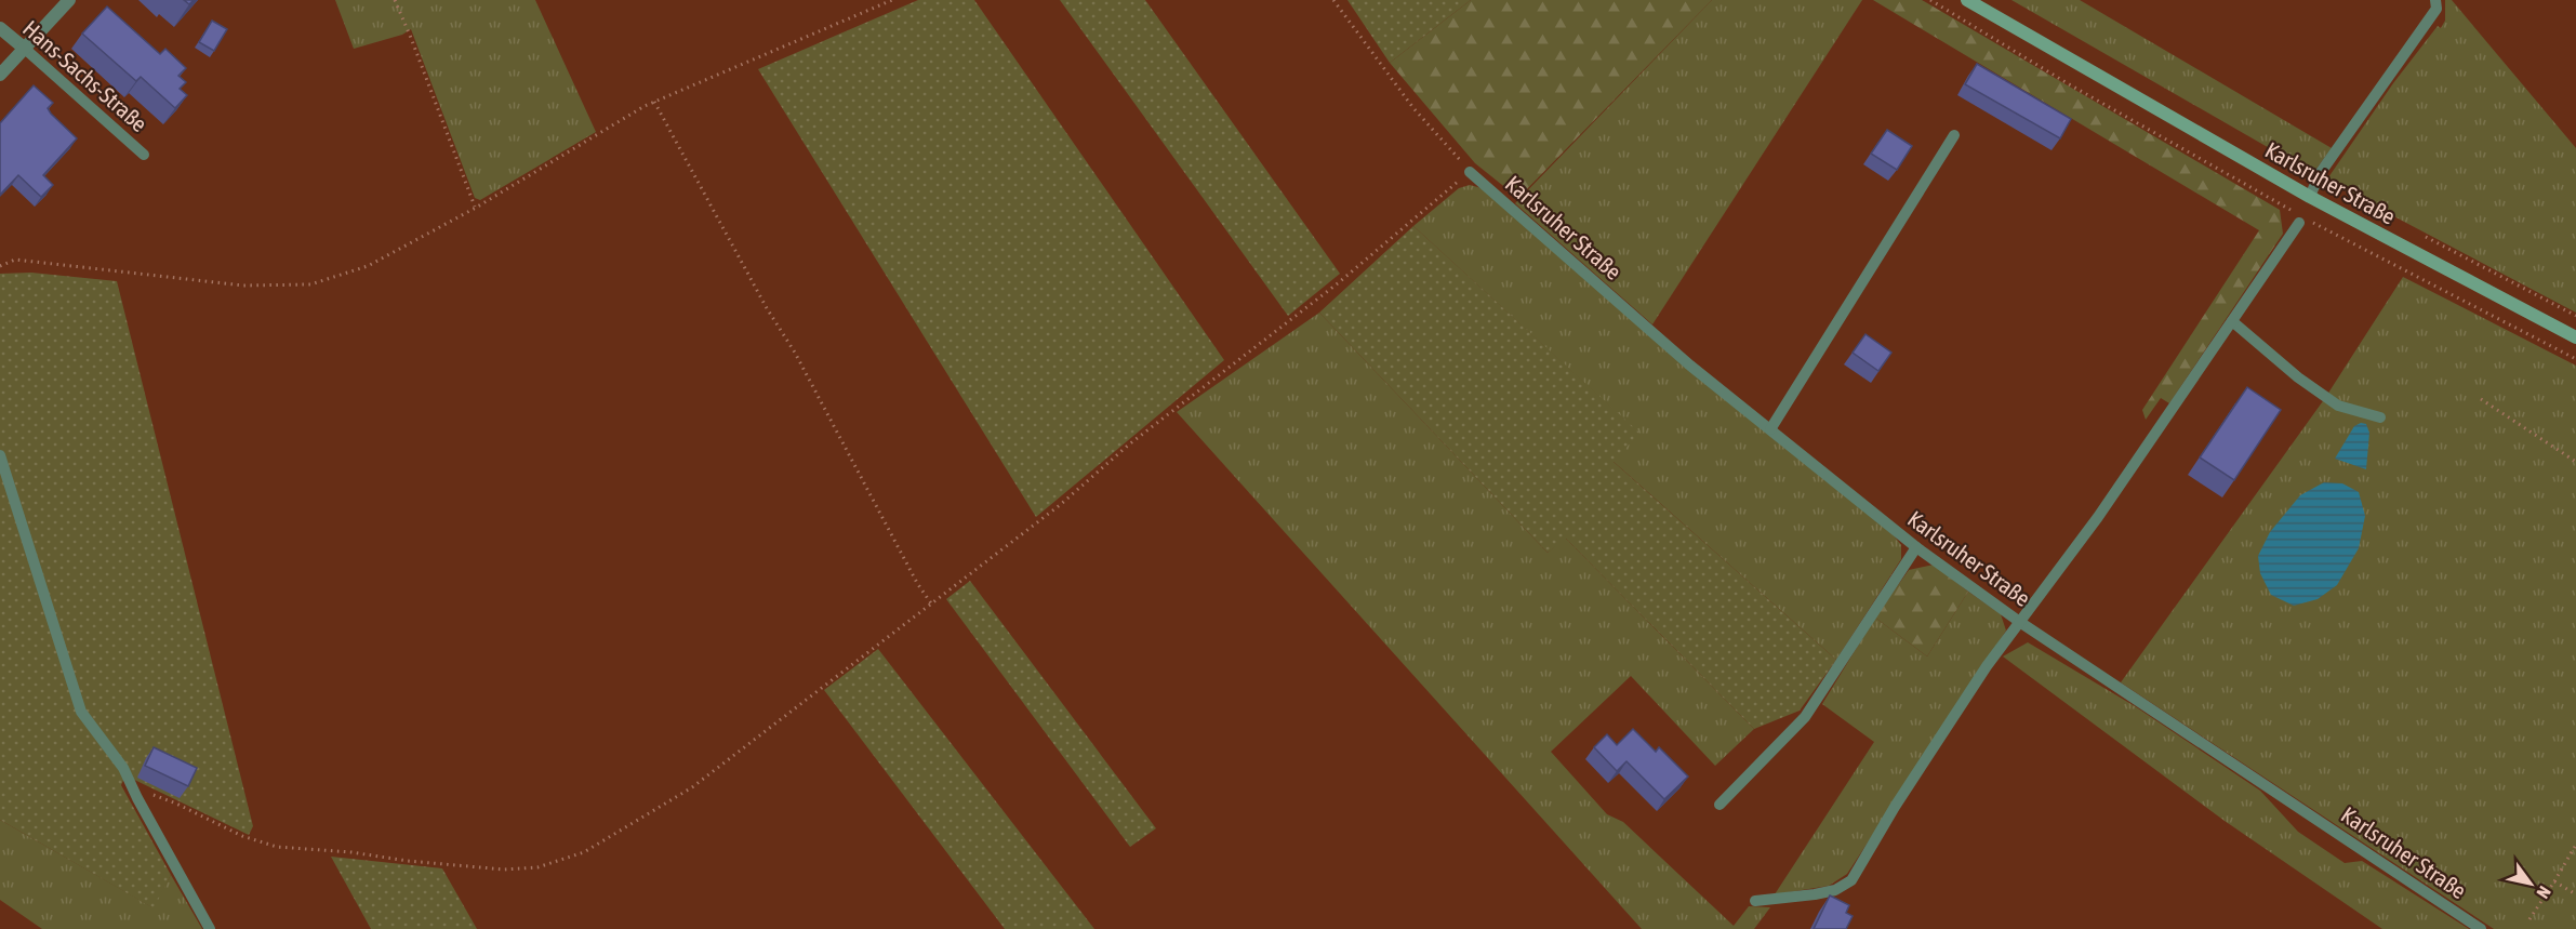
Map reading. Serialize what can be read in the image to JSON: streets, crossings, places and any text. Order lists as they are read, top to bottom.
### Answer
{
  "streets": {
    "main road": ["Karlsruher Straße"],
    "street": ["Hans-Sachs-Straße"]
  },
  "north": "bottom right"
}
